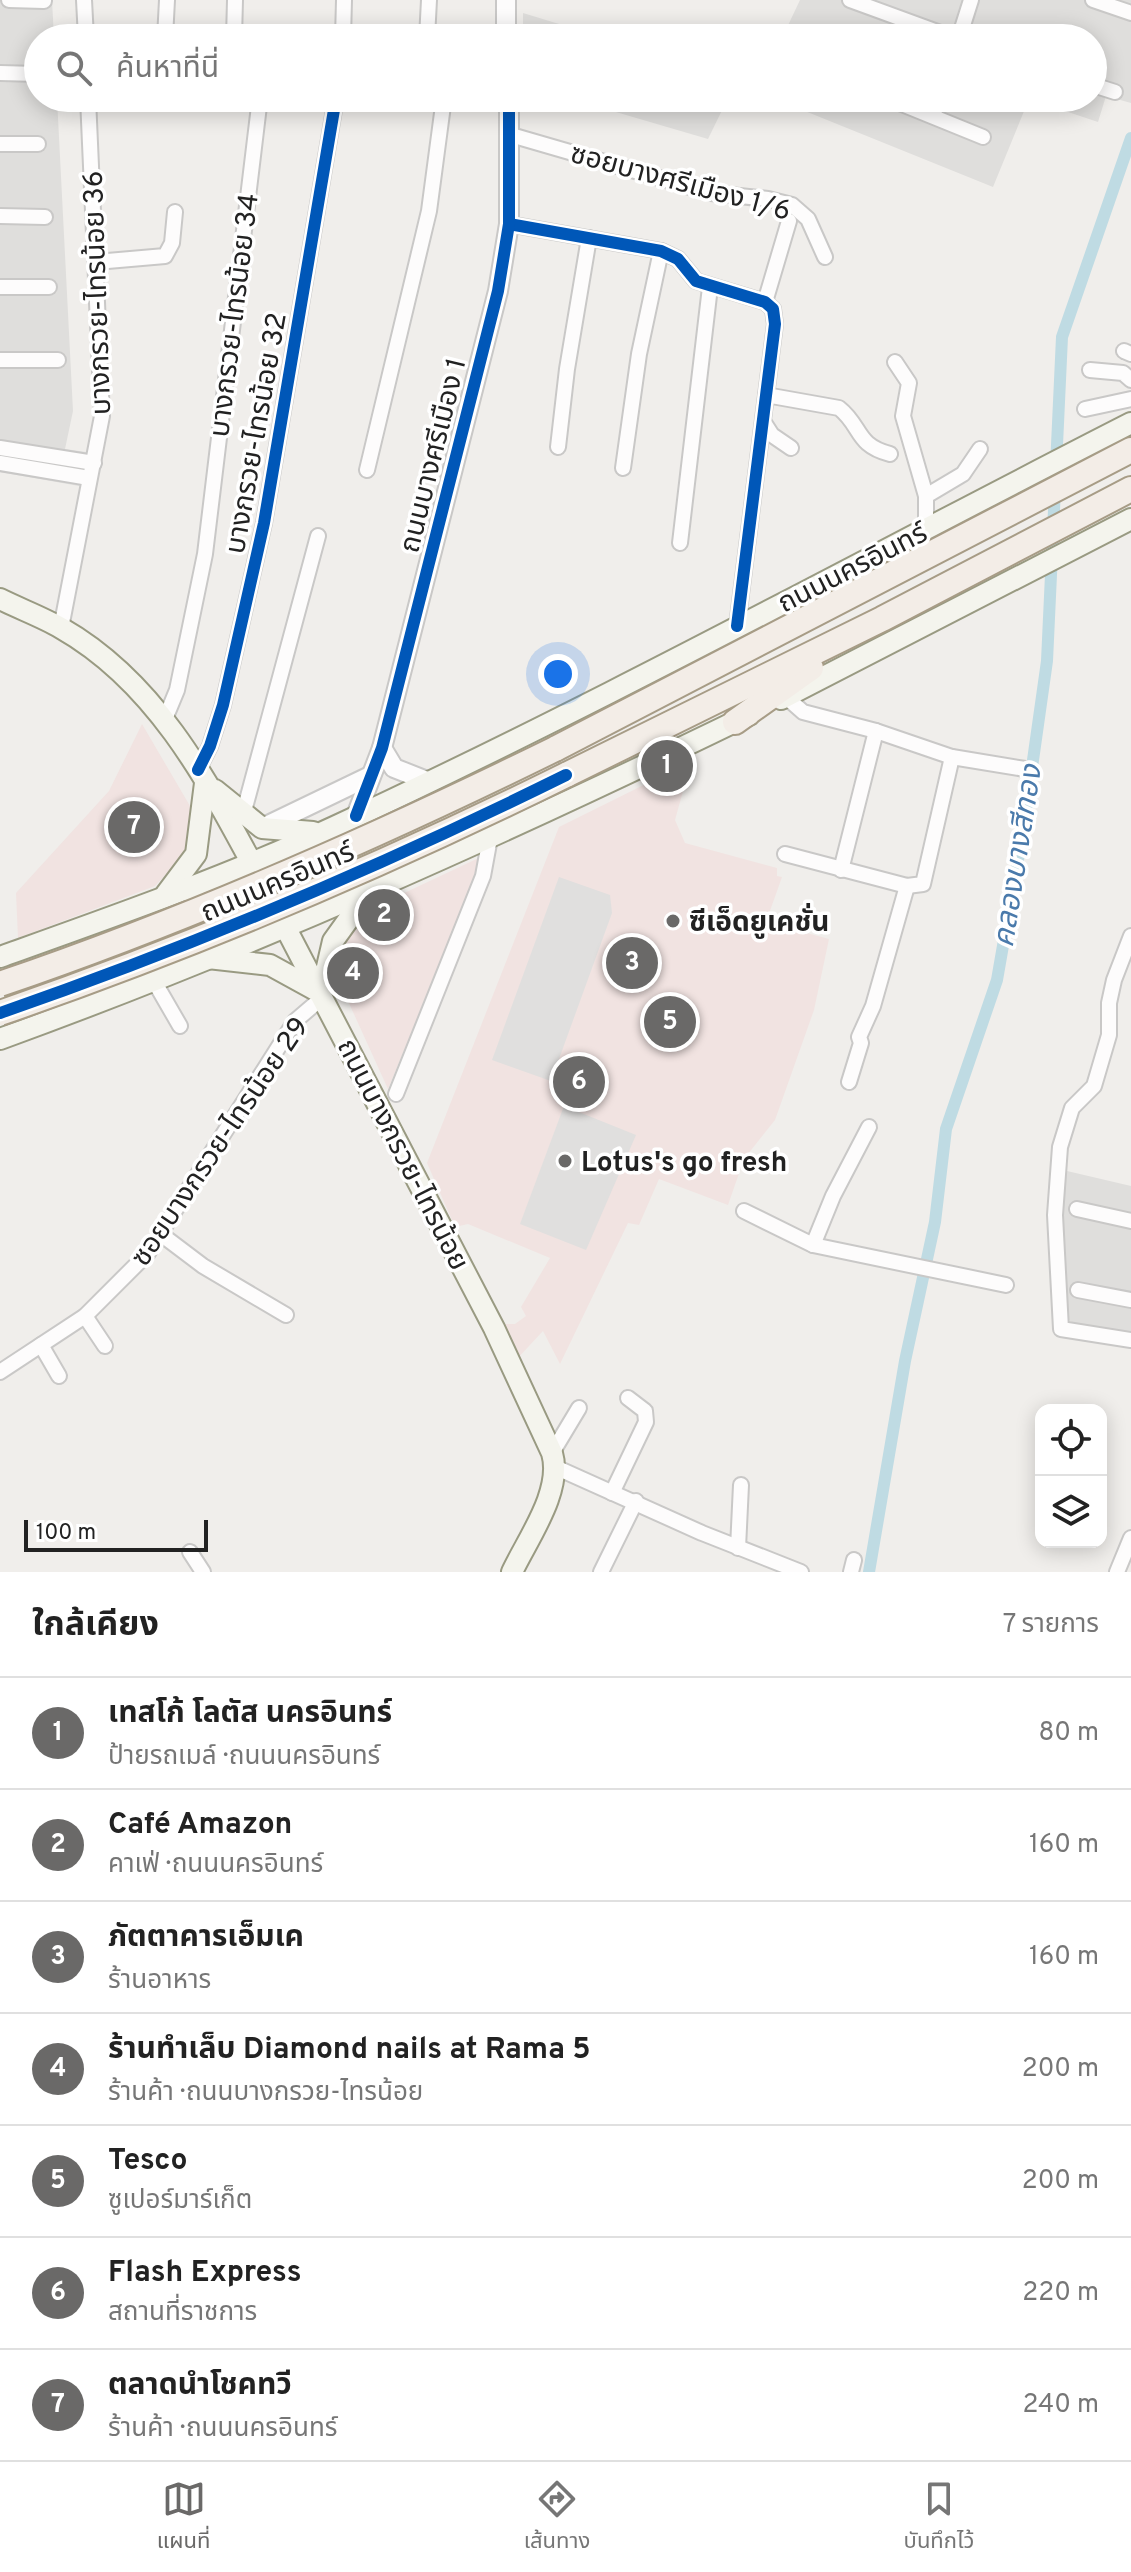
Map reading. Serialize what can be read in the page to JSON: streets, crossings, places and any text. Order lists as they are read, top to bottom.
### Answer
{
  "streets": {
    "main road": ["ถนนนครอินทร์", "ถนนบางกรวย-ไทรน้อย"],
    "street": [
      "ซอยบางศรีเมือง 1/6",
      "บางกรวย-ไทรน้อย 36",
      "บางกรวย-ไทรน้อย 34",
      "บางกรวย-ไทรน้อย 32",
      "ถนนบางศรีเมือง 1",
      "ซอยบางกรวย-ไทรน้อย 29"
    ]
  },
  "crossings": [
    ["ซอยบางศรีเมือง 1/6", "ถนนบางศรีเมือง 1"],
    ["บางกรวย-ไทรน้อย 36", "ถนนบางกรวย-ไทรน้อย"],
    ["บางกรวย-ไทรน้อย 34", "ถนนบางกรวย-ไทรน้อย"],
    ["บางกรวย-ไทรน้อย 32", "ถนนบางกรวย-ไทรน้อย"],
    ["ถนนบางศรีเมือง 1", "ถนนนครอินทร์"],
    ["ถนนนครอินทร์", "ถนนบางกรวย-ไทรน้อย"],
    ["ซอยบางกรวย-ไทรน้อย 29", "ถนนบางกรวย-ไทรน้อย"]
  ],
  "water": ["คลองบางสีทอง"],
  "places": ["ซีเอ็ดยูเคชั่น", "Lotus's go fresh"],
  "scale_bar": "100 m",
  "page": {
    "search": "ค้นหาที่นี่",
    "pins": [
      "1",
      "7",
      "2",
      "3",
      "4",
      "5",
      "6"
    ],
    "scale": "100 m",
    "heading": ["ใกล้เคียง", "7 รายการ"],
    "list": [
      {
        "mark": "1",
        "name": "เทสโก้ โลตัส นครอินทร์",
        "note": "ป้ายรถเมล์ · ถนนนครอินทร์",
        "value": "80 m"
      },
      {
        "mark": "2",
        "name": "Café Amazon",
        "note": "คาเฟ่ · ถนนนครอินทร์",
        "value": "160 m"
      },
      {
        "mark": "3",
        "name": "ภัตตาคารเอ็มเค",
        "note": "ร้านอาหาร",
        "value": "160 m"
      },
      {
        "mark": "4",
        "name": "ร้านทำเล็บ Diamond nails at Rama 5",
        "note": "ร้านค้า · ถนนบางกรวย-ไทรน้อย",
        "value": "200 m"
      },
      {
        "mark": "5",
        "name": "Tesco",
        "note": "ซูเปอร์มาร์เก็ต",
        "value": "200 m"
      },
      {
        "mark": "6",
        "name": "Flash Express",
        "note": "สถานที่ราชการ",
        "value": "220 m"
      },
      {
        "mark": "7",
        "name": "ตลาดนำโชคทวี",
        "note": "ร้านค้า · ถนนนครอินทร์",
        "value": "240 m"
      }
    ],
    "nav": ["แผนที่", "เส้นทาง", "บันทึกไว้"]
  }
}
